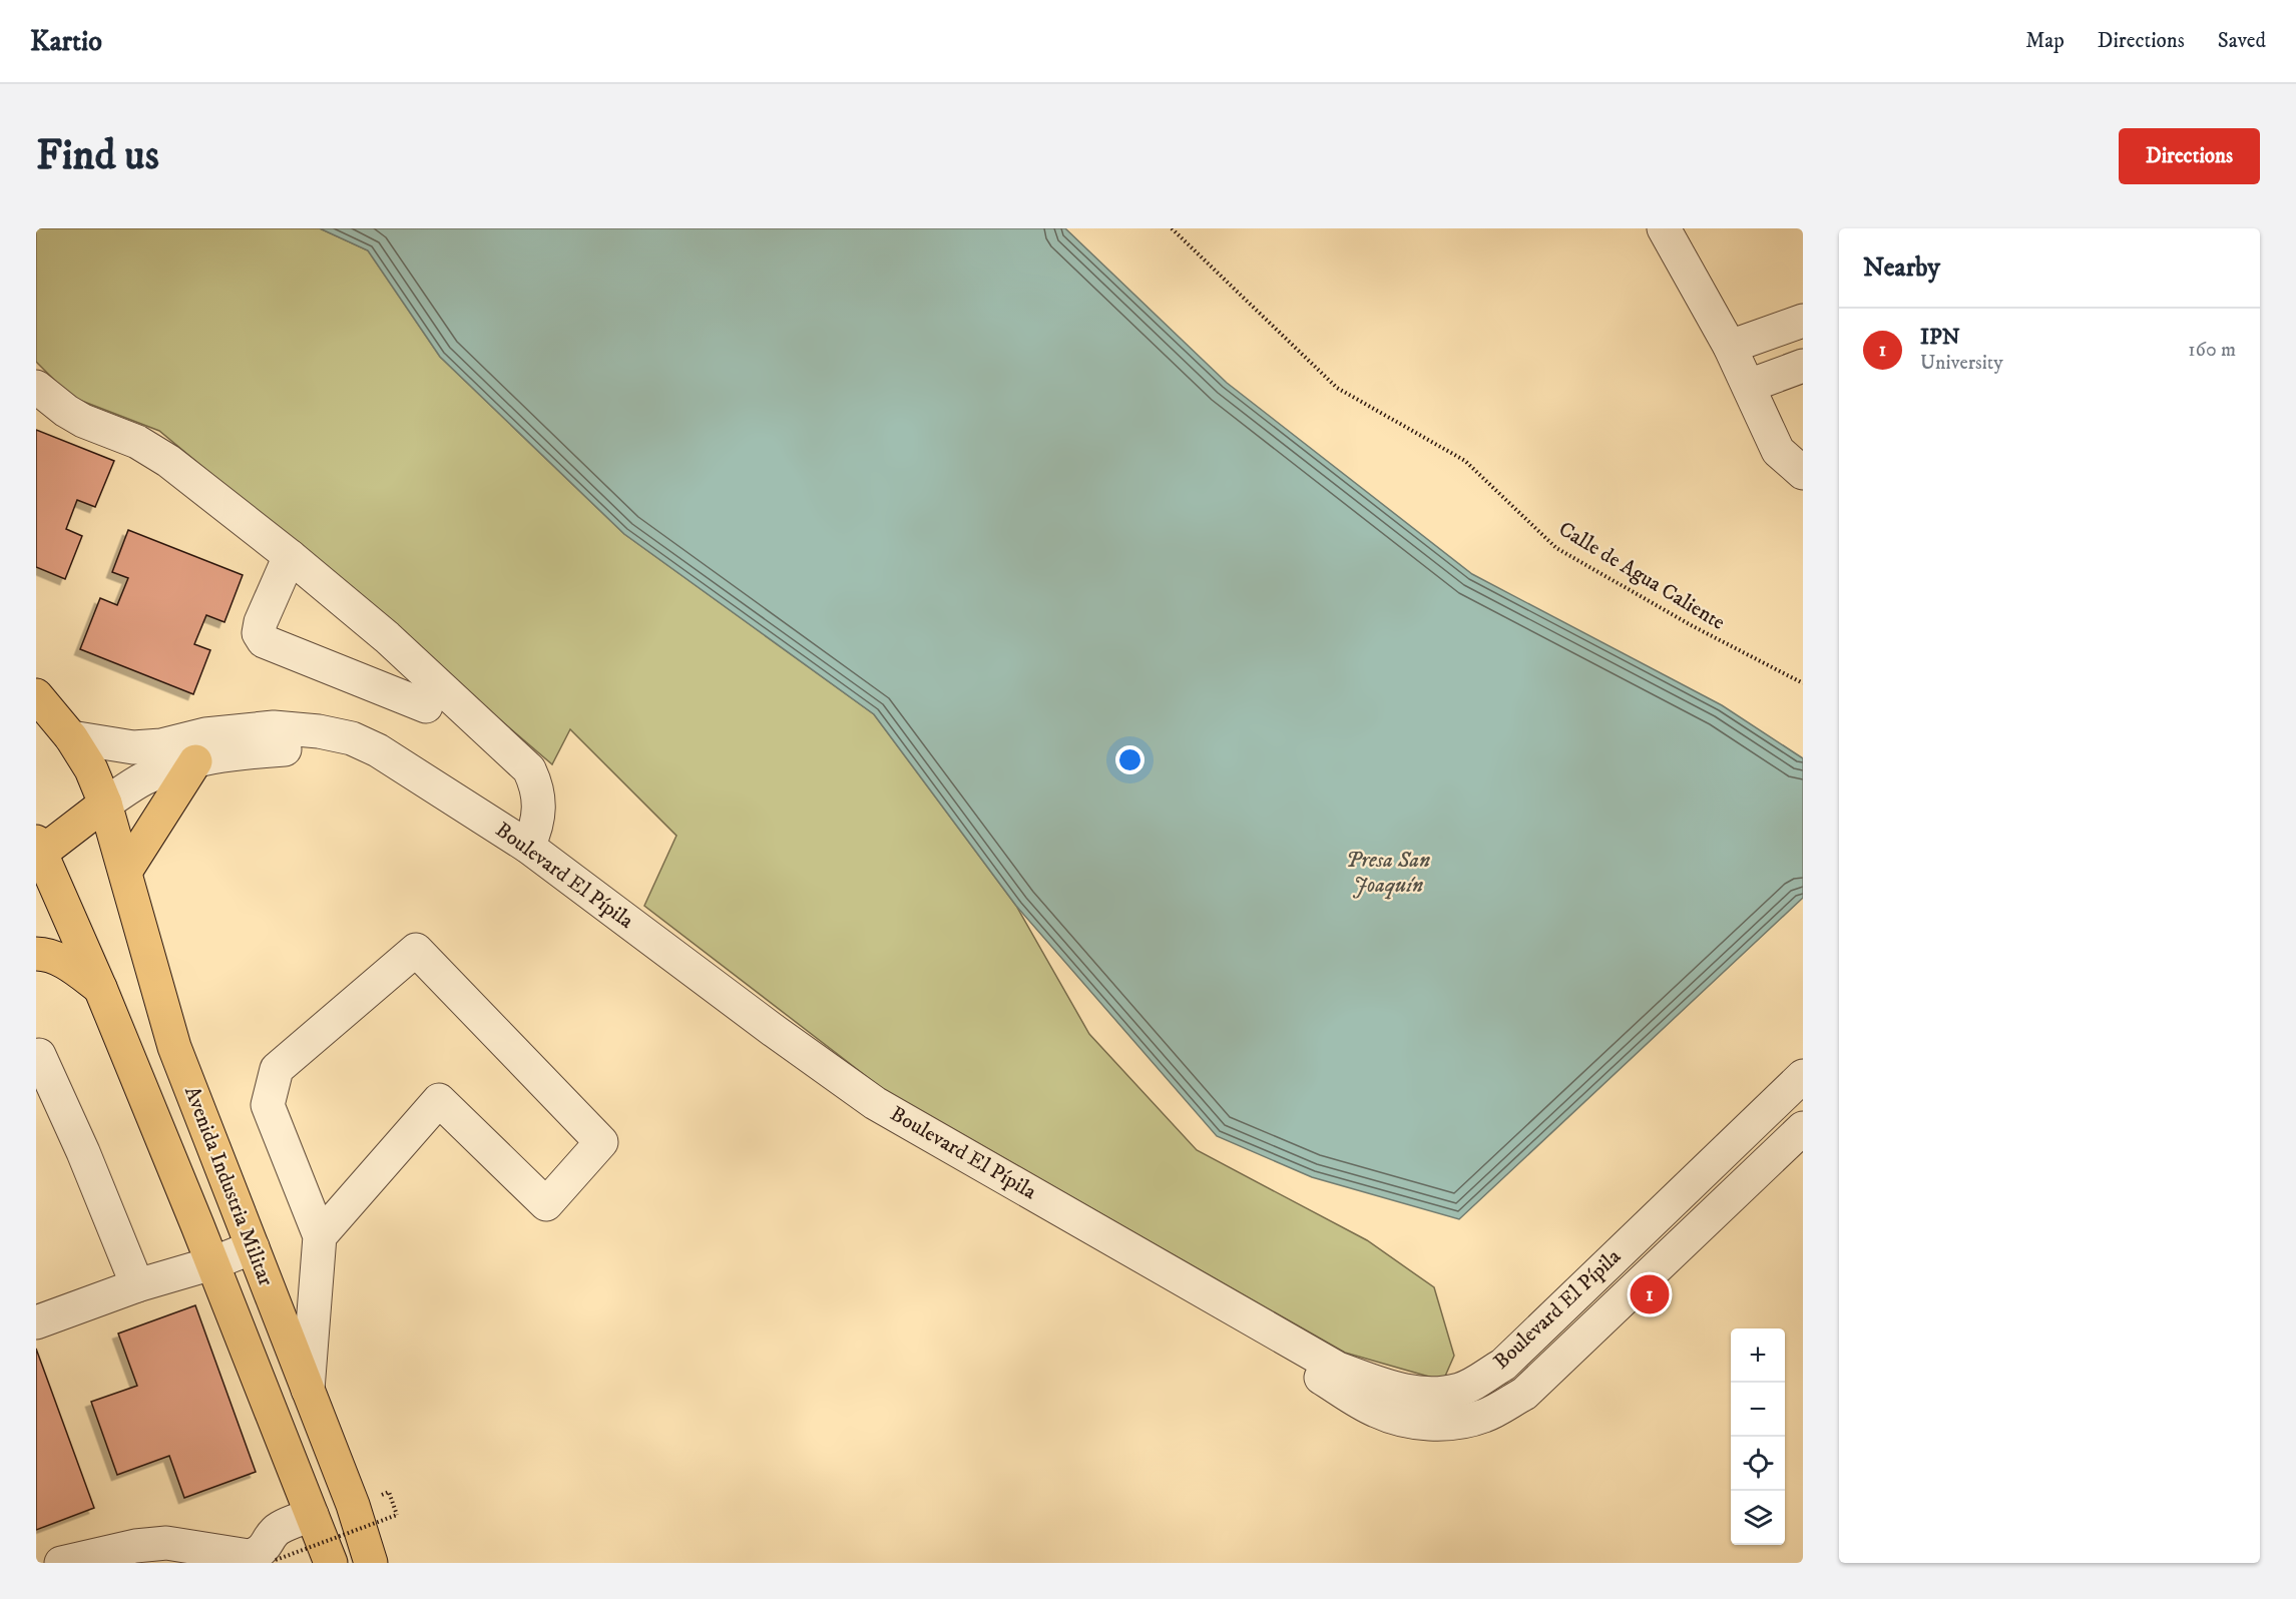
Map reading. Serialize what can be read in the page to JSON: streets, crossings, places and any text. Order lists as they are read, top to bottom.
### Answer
{
  "streets": {
    "main road": ["Avenida Industria Militar"],
    "street": ["Boulevard El Pípila"],
    "path": ["Calle de Agua Caliente"]
  },
  "crossings": [
    ["Boulevard El Pípila", "Avenida Industria Militar"]
  ],
  "water": ["Presa San Joaquín"],
  "page": {
    "header": "Kartio",
    "nav": ["Map", "Directions", "Saved"],
    "buttons": "Directions",
    "title": "Find us",
    "heading": "Nearby",
    "list": [
      {
        "mark": "1",
        "name": "IPN",
        "note": "University",
        "value": "160 m"
      }
    ],
    "pins": "1",
    "map_buttons": ["+", "−"]
  }
}
